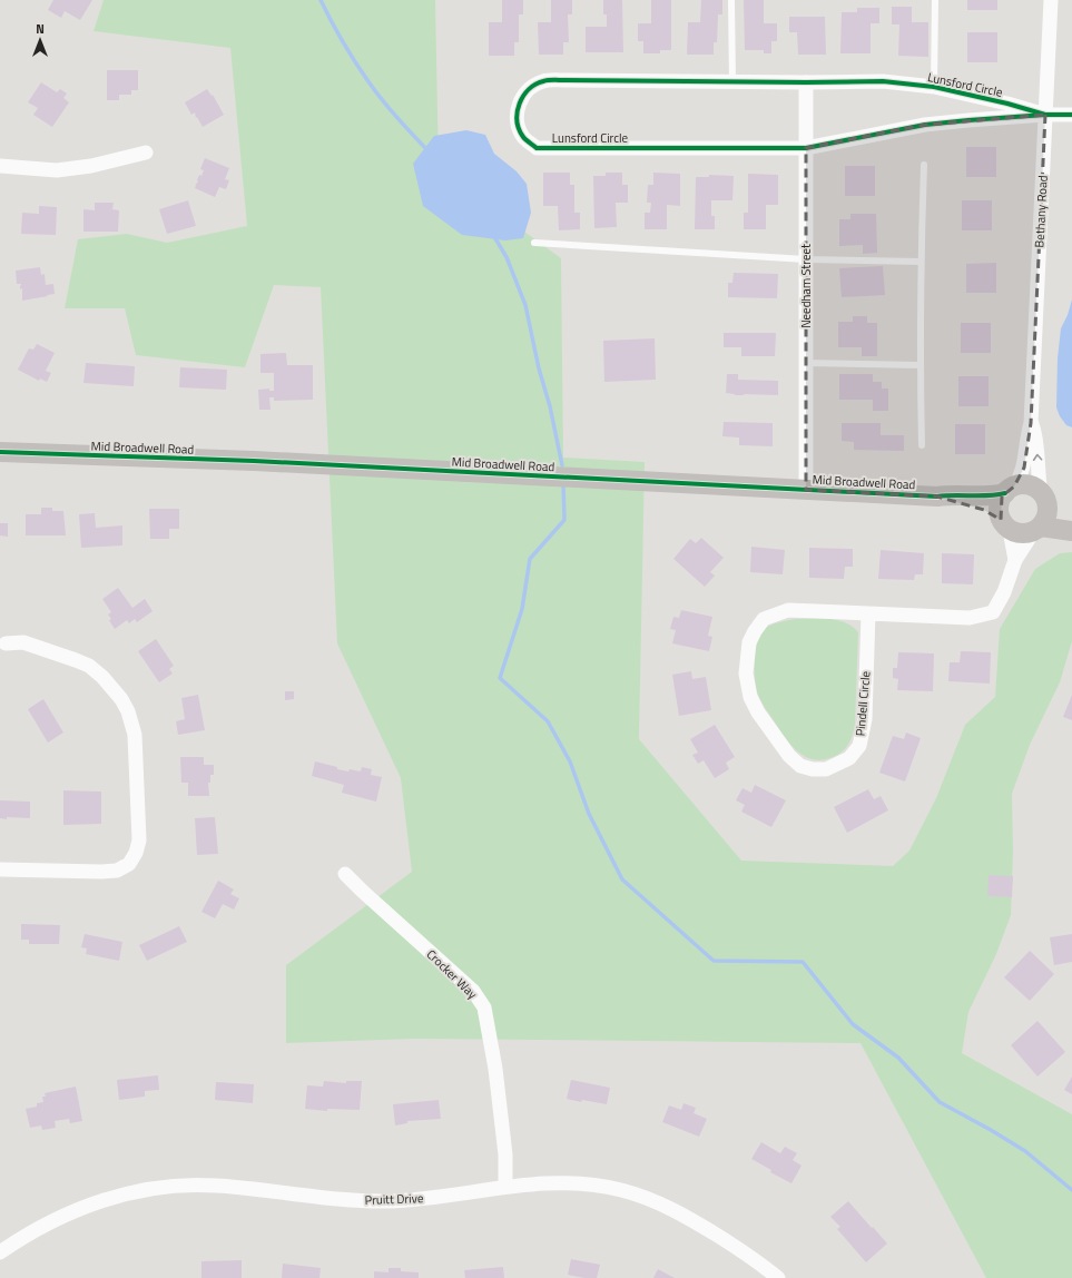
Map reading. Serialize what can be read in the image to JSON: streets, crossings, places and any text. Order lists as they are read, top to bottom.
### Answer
{
  "streets": {
    "street": [
      "Lunsford Circle",
      "Bethany Road",
      "Needham Street",
      "Mid Broadwell Road",
      "Pindell Circle",
      "Crocker Way",
      "Pruitt Drive"
    ]
  },
  "crossings": [
    ["Lunsford Circle", "Bethany Road"],
    ["Lunsford Circle", "Needham Street"],
    ["Bethany Road", "Mid Broadwell Road"],
    ["Bethany Road", "Pindell Circle"],
    ["Needham Street", "Mid Broadwell Road"],
    ["Mid Broadwell Road", "Pindell Circle"],
    ["Crocker Way", "Pruitt Drive"]
  ],
  "north": "top"
}
